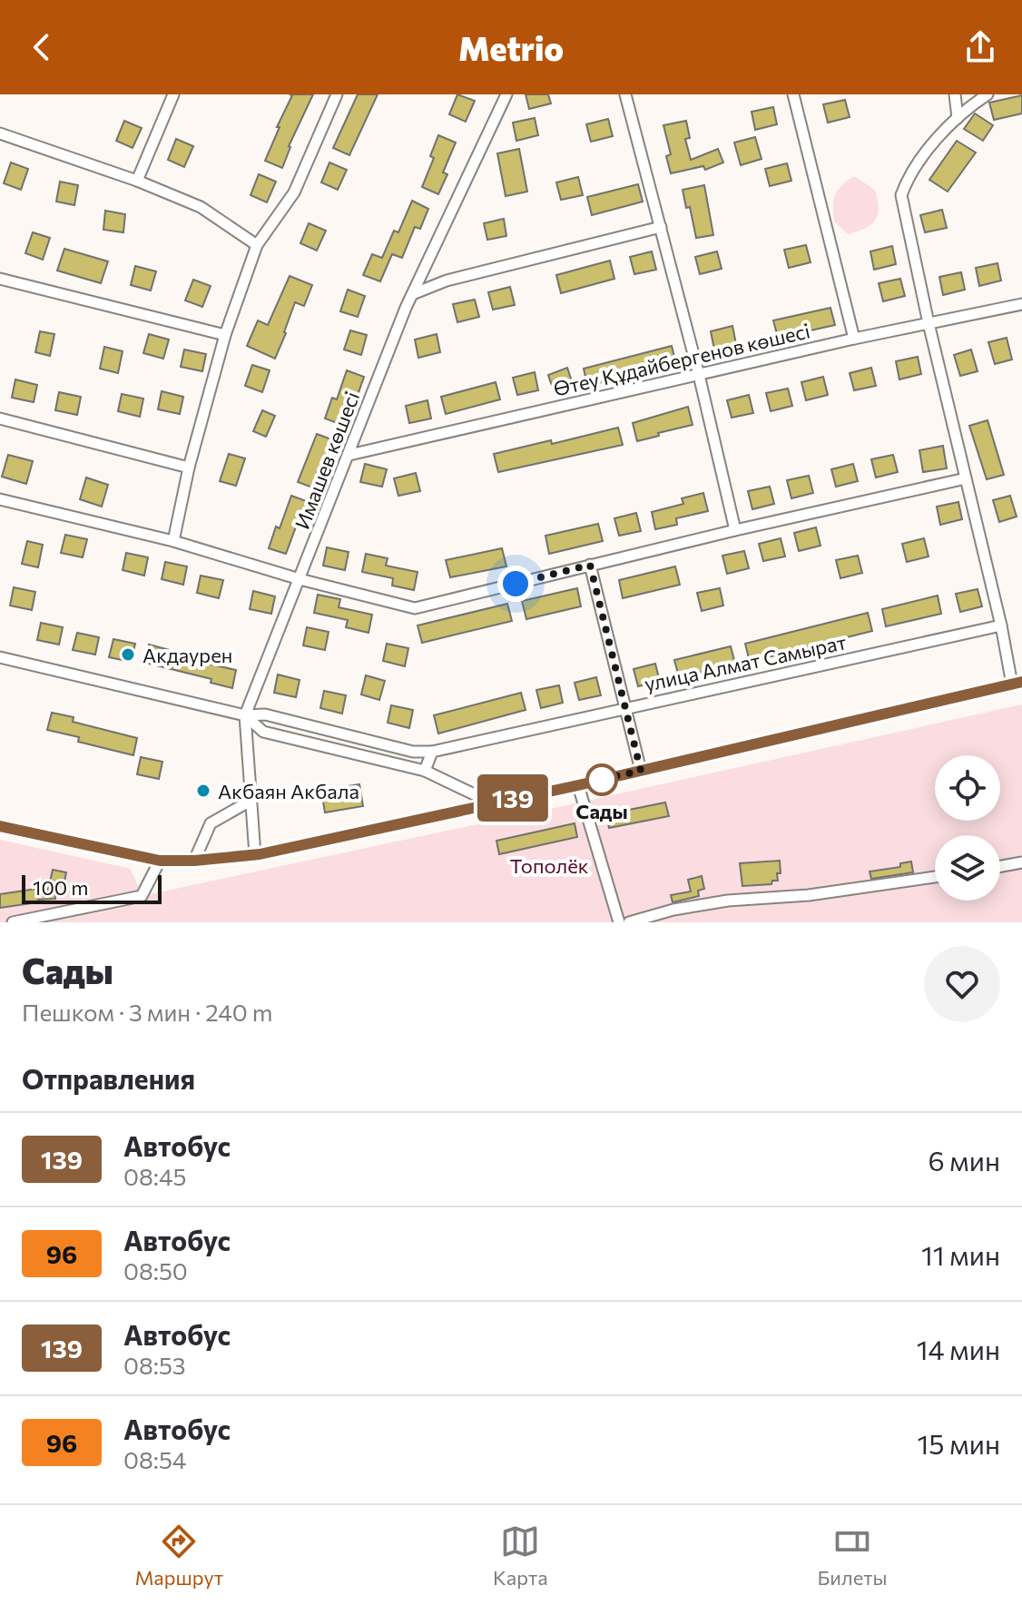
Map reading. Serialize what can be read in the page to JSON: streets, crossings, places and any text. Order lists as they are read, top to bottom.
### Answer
{
  "streets": {
    "street": ["Өтеу Құдайбергенов көшесі", "Имашев көшесі", "улица Алмат Самырат"]
  },
  "crossings": [
    ["Өтеу Құдайбергенов көшесі", "Имашев көшесі"],
    ["Имашев көшесі", "улица Алмат Самырат"]
  ],
  "parks": ["Тополёк"],
  "places": ["Акдаурен", "Сады", "Акбаян Акбала"],
  "lines": ["bus line 139"],
  "scale_bar": "100 m",
  "page": {
    "header": "Metrio",
    "on_map": "139",
    "scale": "100 m",
    "heading": [
      ["Сады", "Пешком · 3 мин · 240 m"],
      "Отправления"
    ],
    "list": [
      {
        "mark": "139",
        "name": "Автобус",
        "note": "08:45",
        "value": "6 мин"
      },
      {
        "mark": "96",
        "name": "Автобус",
        "note": "08:50",
        "value": "11 мин"
      },
      {
        "mark": "139",
        "name": "Автобус",
        "note": "08:53",
        "value": "14 мин"
      },
      {
        "mark": "96",
        "name": "Автобус",
        "note": "08:54",
        "value": "15 мин"
      }
    ],
    "tabs": ["Маршрут", "Карта", "Билеты"]
  }
}
